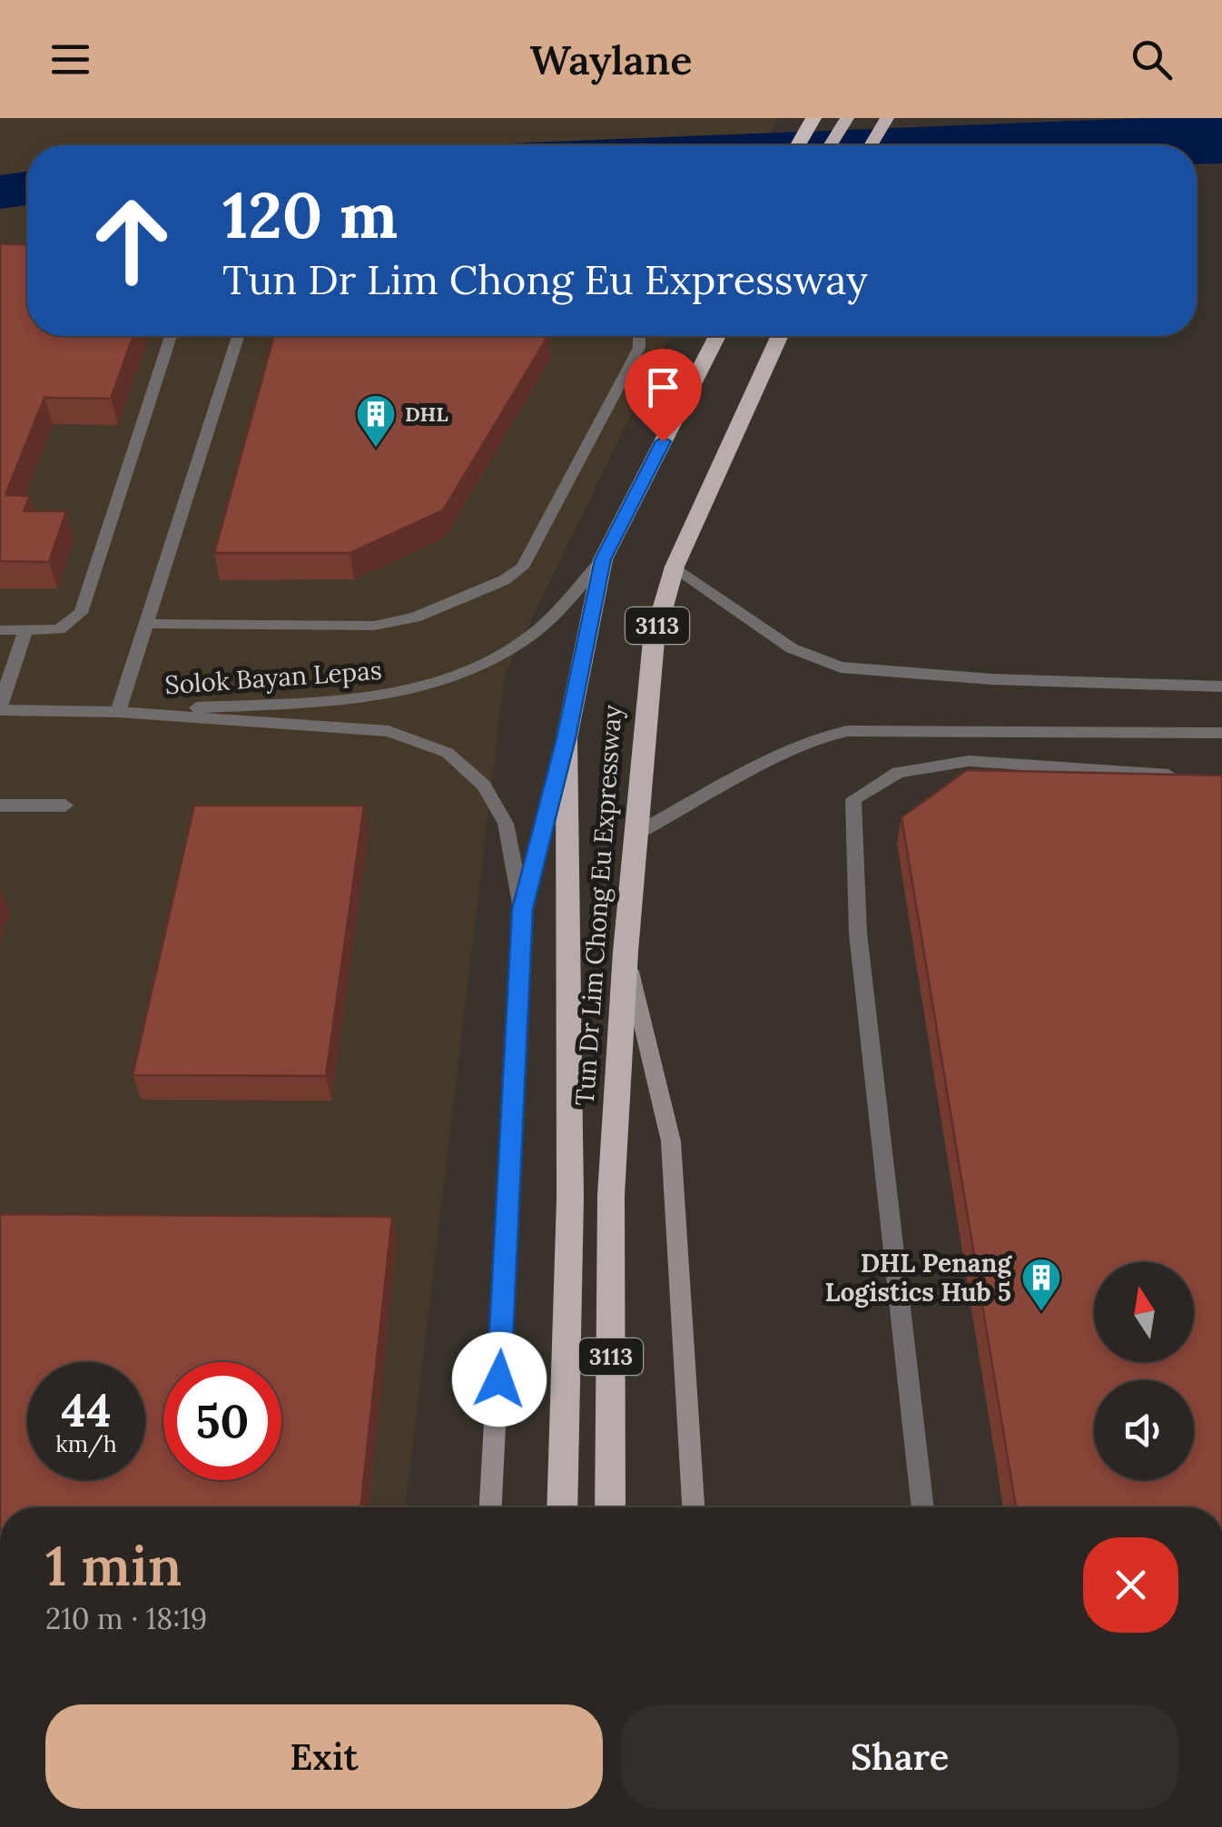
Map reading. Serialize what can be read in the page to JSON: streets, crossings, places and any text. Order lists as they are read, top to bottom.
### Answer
{
  "streets": {
    "highway": ["3113", "Tun Dr Lim Chong Eu Expressway"],
    "street": ["Solok Bayan Lepas"]
  },
  "crossings": [
    ["Solok Bayan Lepas", "Tun Dr Lim Chong Eu Expressway"]
  ],
  "places": {
    "building": ["DHL", "DHL Penang Logistics Hub 5"]
  },
  "north": "top",
  "page": {
    "header": "Waylane",
    "turn": ["120 m", "Tun Dr Lim Chong Eu Expressway"],
    "speed": "44 km/h",
    "limit": "50",
    "heading": ["1 min", "210 m · 18:19"],
    "buttons": ["Exit", "Share"]
  }
}
